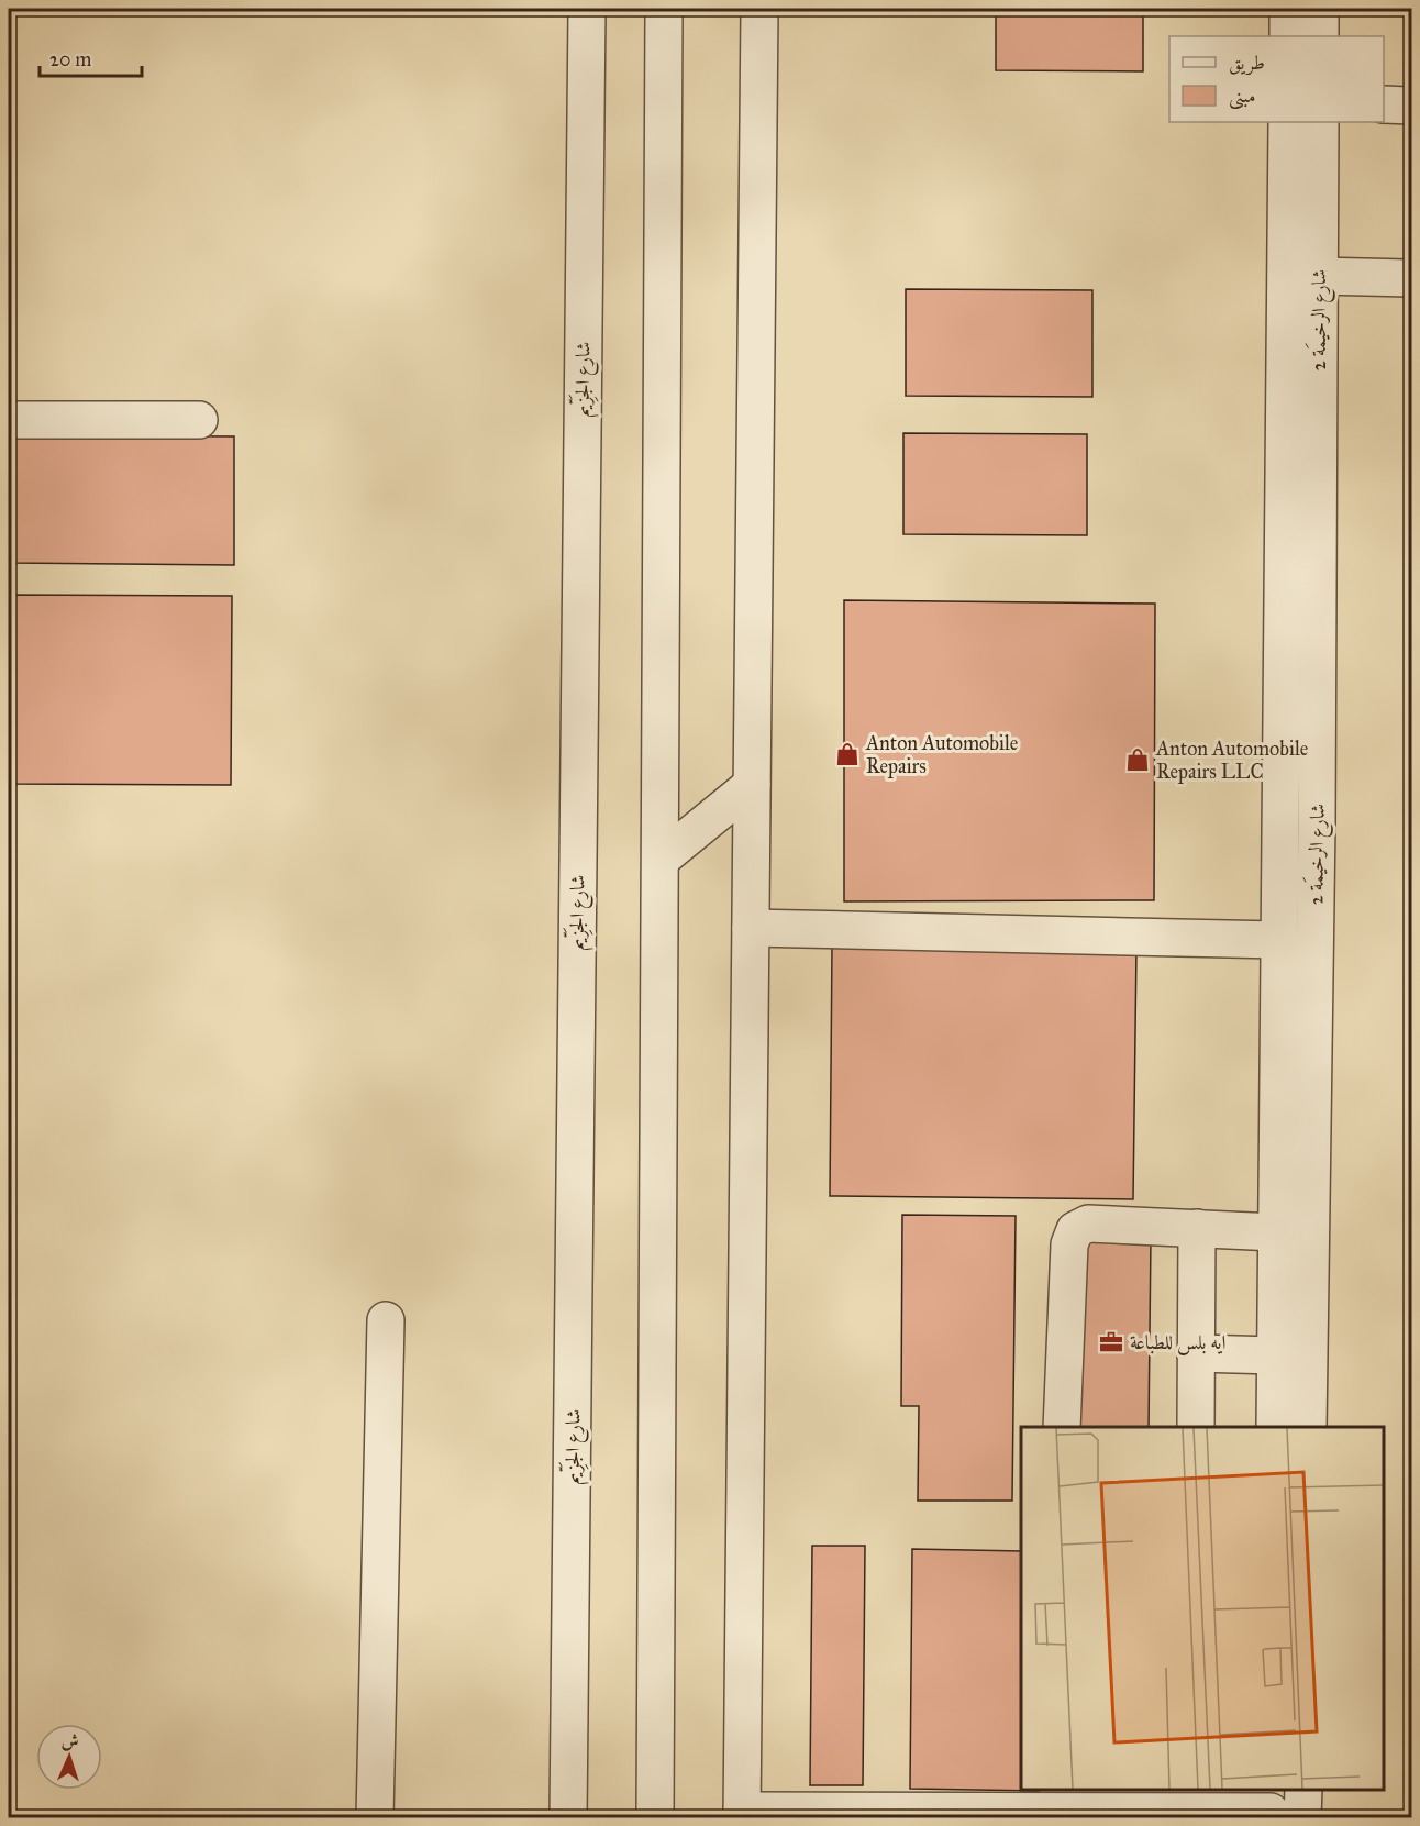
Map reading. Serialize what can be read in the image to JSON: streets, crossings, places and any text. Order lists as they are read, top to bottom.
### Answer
{
  "streets": {
    "street": ["شارع الرخيمَة 2", "شارع الجَزِّيم"]
  },
  "places": {
    "shop": ["Anton Automobile Repairs", "Anton Automobile Repairs LLC"],
    "office": ["ايه بلس للطباعة"]
  },
  "legend": ["طريق", "مبنى"],
  "scale_bar": "20 m",
  "north": "top"
}
